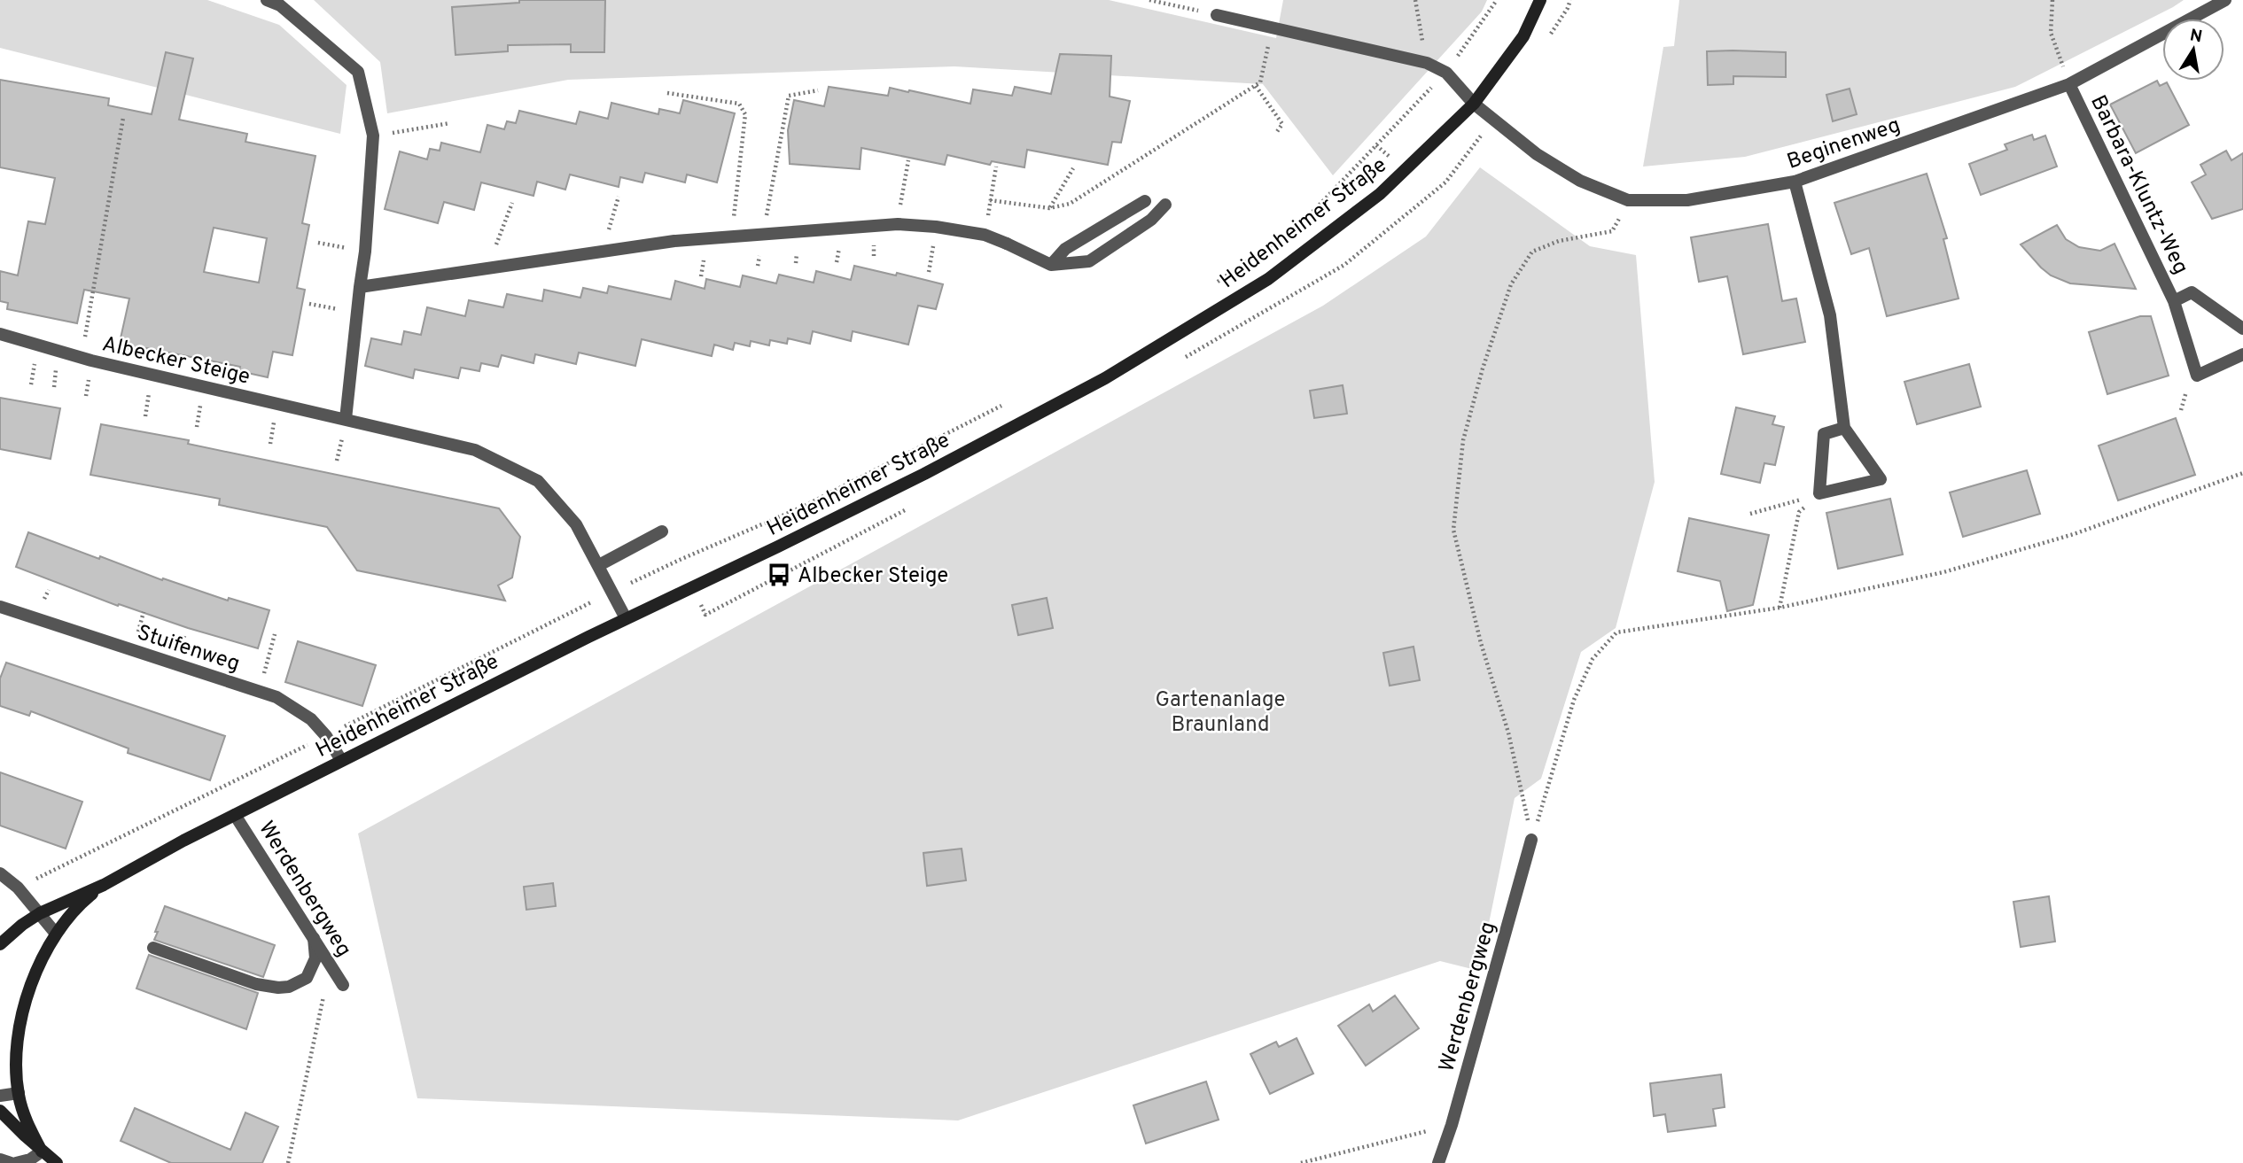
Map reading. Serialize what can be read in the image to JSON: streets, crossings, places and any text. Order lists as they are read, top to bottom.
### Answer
{
  "streets": {
    "main road": ["Heidenheimer Straße"],
    "street": [
      "Beginenweg",
      "Barbara-Kluntz-Weg",
      "Albecker Steige",
      "Stuifenweg",
      "Werdenbergweg"
    ]
  },
  "crossings": [
    ["Beginenweg", "Barbara-Kluntz-Weg"],
    ["Beginenweg", "Heidenheimer Straße"],
    ["Heidenheimer Straße", "Albecker Steige"],
    ["Heidenheimer Straße", "Stuifenweg"],
    ["Heidenheimer Straße", "Werdenbergweg"]
  ],
  "parks": ["Gartenanlage Braunland"],
  "places": {
    "bus stop": ["Albecker Steige"]
  },
  "north": "top"
}
